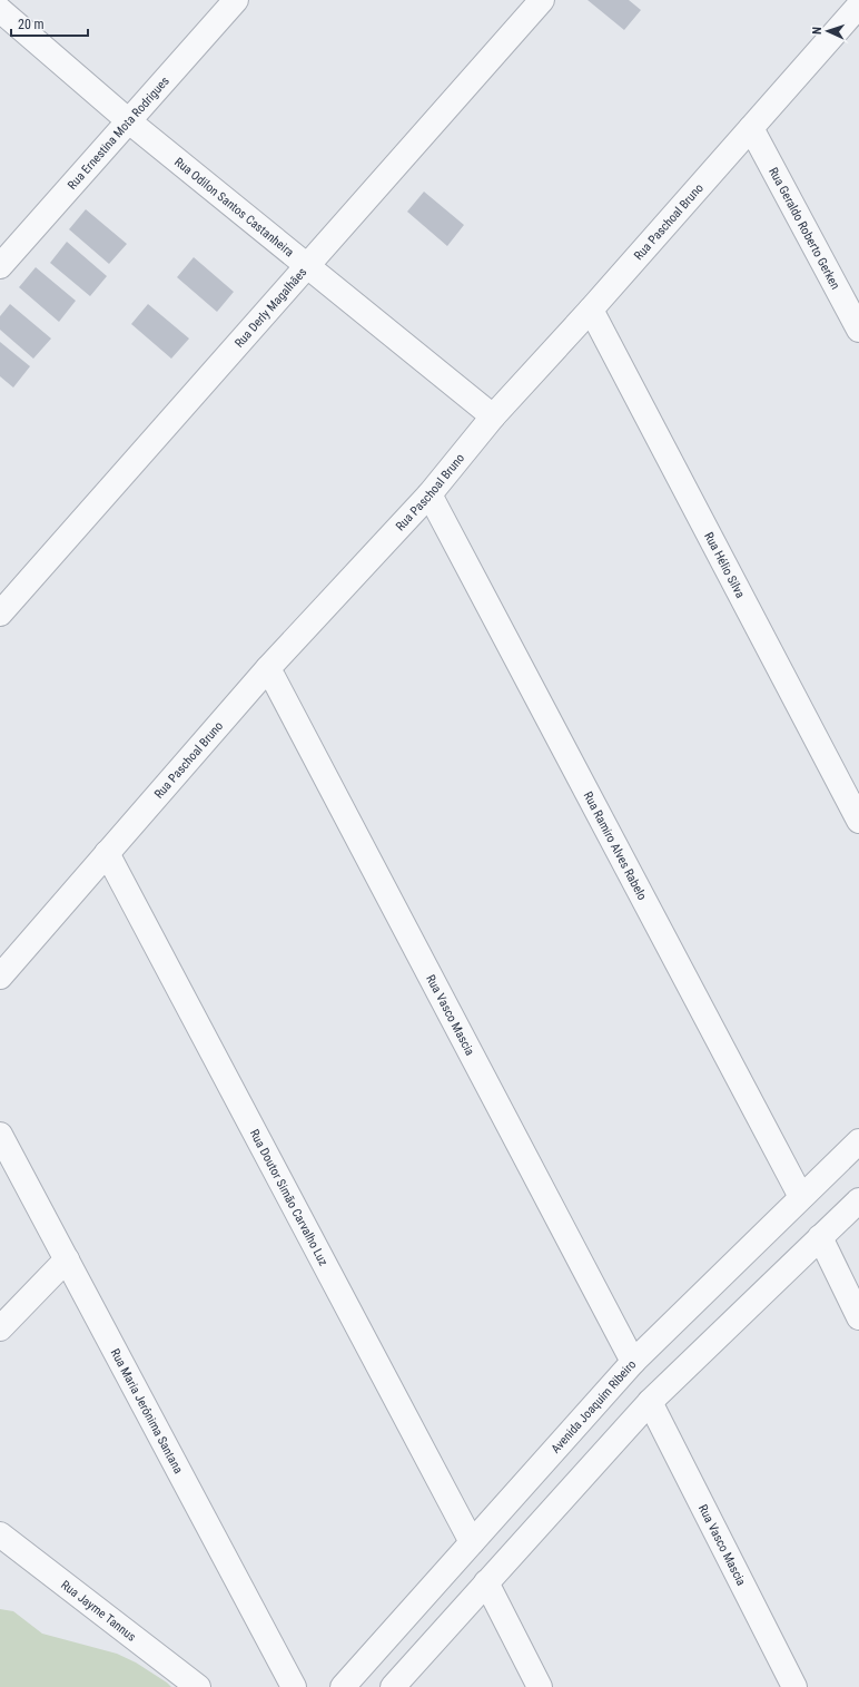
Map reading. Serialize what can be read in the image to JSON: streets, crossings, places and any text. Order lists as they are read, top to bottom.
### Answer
{
  "streets": {
    "street": [
      "Rua Ernestina Mota Rodrigues",
      "Rua Odilon Santos Castanheira",
      "Rua Paschoal Bruno",
      "Rua Geraldo Roberto Gerken",
      "Rua Derly Magalhães",
      "Rua Hélio Silva",
      "Rua Ramiro Alves Rabelo",
      "Rua Vasco Mascia",
      "Rua Doutor Simão Carvalho Luz",
      "Avenida Joaquim Ribeiro",
      "Rua Maria Jerônima Santana",
      "Rua Jayme Tannus"
    ]
  },
  "crossings": [
    ["Rua Ernestina Mota Rodrigues", "Rua Odilon Santos Castanheira"],
    ["Rua Odilon Santos Castanheira", "Rua Paschoal Bruno"],
    ["Rua Odilon Santos Castanheira", "Rua Derly Magalhães"],
    ["Rua Paschoal Bruno", "Rua Geraldo Roberto Gerken"],
    ["Rua Paschoal Bruno", "Rua Hélio Silva"],
    ["Rua Paschoal Bruno", "Rua Ramiro Alves Rabelo"],
    ["Rua Paschoal Bruno", "Rua Vasco Mascia"],
    ["Rua Paschoal Bruno", "Rua Doutor Simão Carvalho Luz"],
    ["Rua Ramiro Alves Rabelo", "Avenida Joaquim Ribeiro"],
    ["Rua Vasco Mascia", "Avenida Joaquim Ribeiro"],
    ["Rua Doutor Simão Carvalho Luz", "Avenida Joaquim Ribeiro"]
  ],
  "scale_bar": "20 m",
  "north": "left"
}
